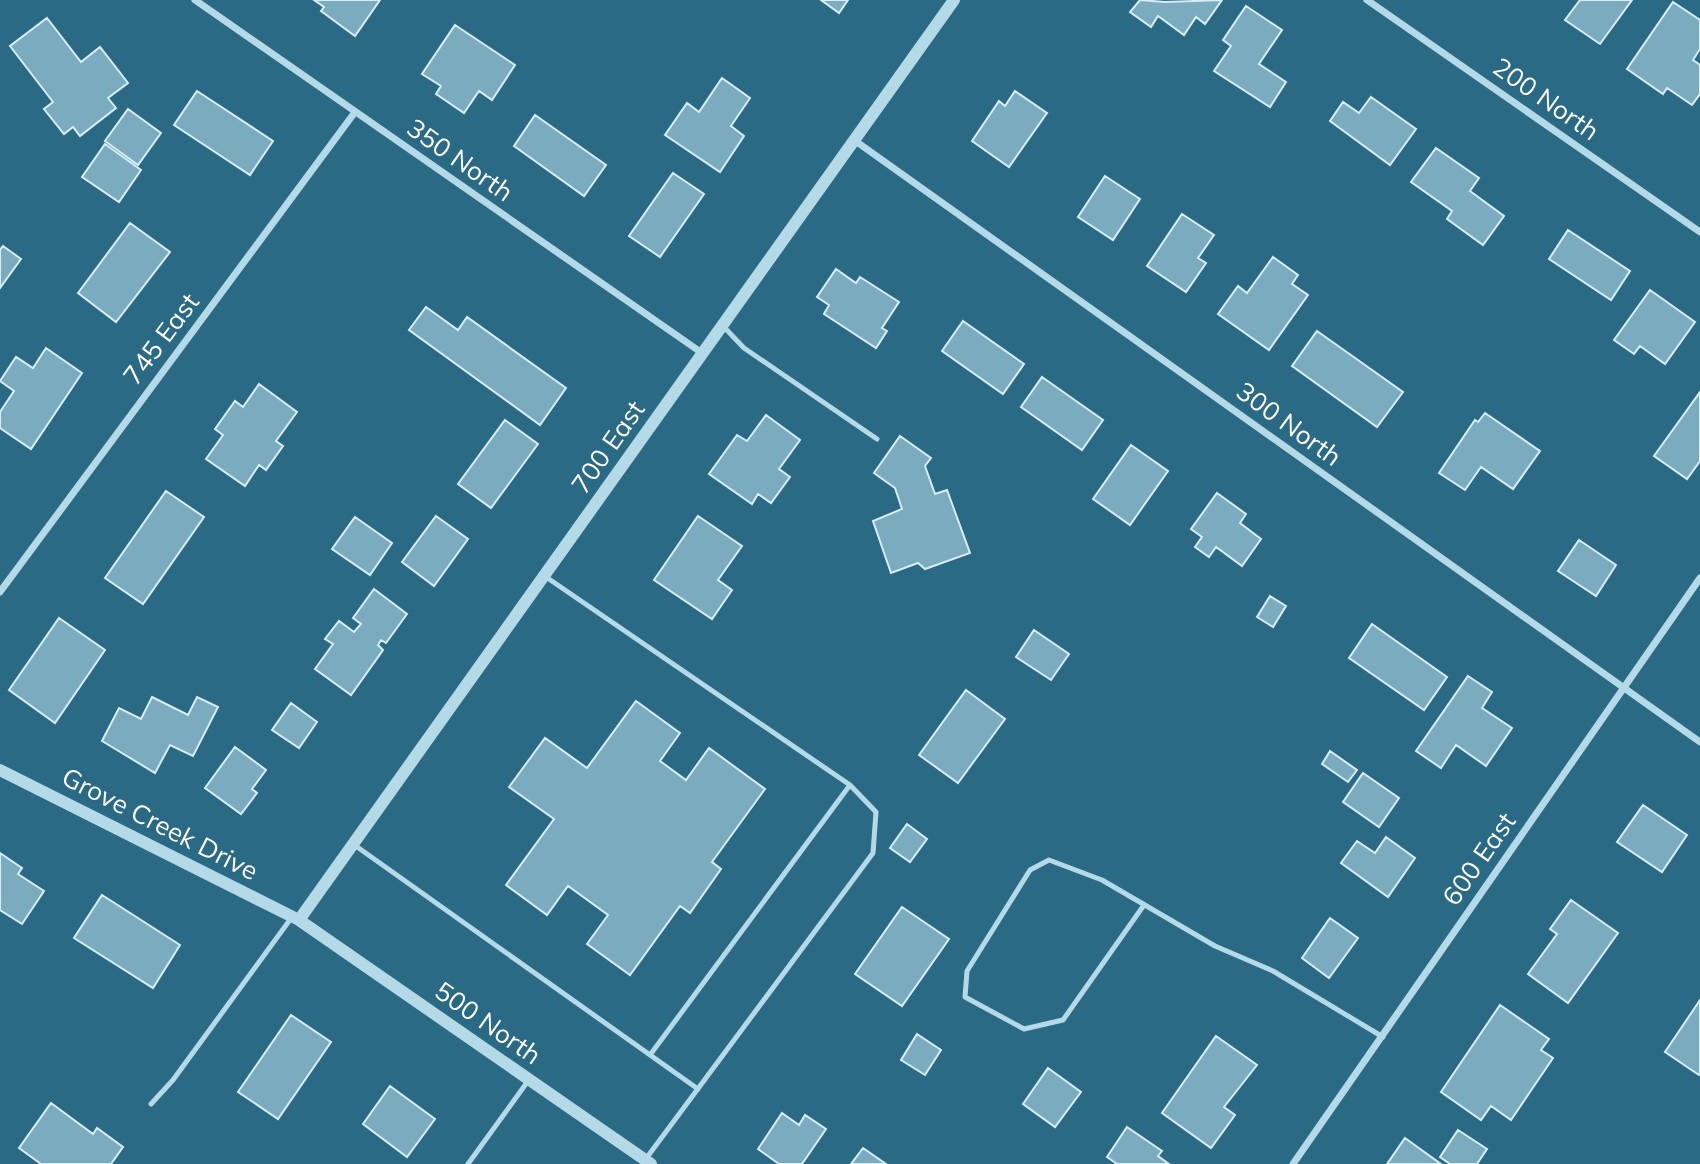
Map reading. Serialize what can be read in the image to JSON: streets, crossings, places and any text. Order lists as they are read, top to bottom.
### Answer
{
  "streets": {
    "street": [
      "200 North",
      "350 North",
      "745 East",
      "300 North",
      "700 East",
      "Grove Creek Drive",
      "600 East",
      "500 North"
    ]
  },
  "crossings": [
    ["350 North", "745 East"],
    ["350 North", "700 East"],
    ["300 North", "700 East"],
    ["300 North", "600 East"],
    ["700 East", "Grove Creek Drive"],
    ["700 East", "500 North"],
    ["Grove Creek Drive", "500 North"]
  ]
}
